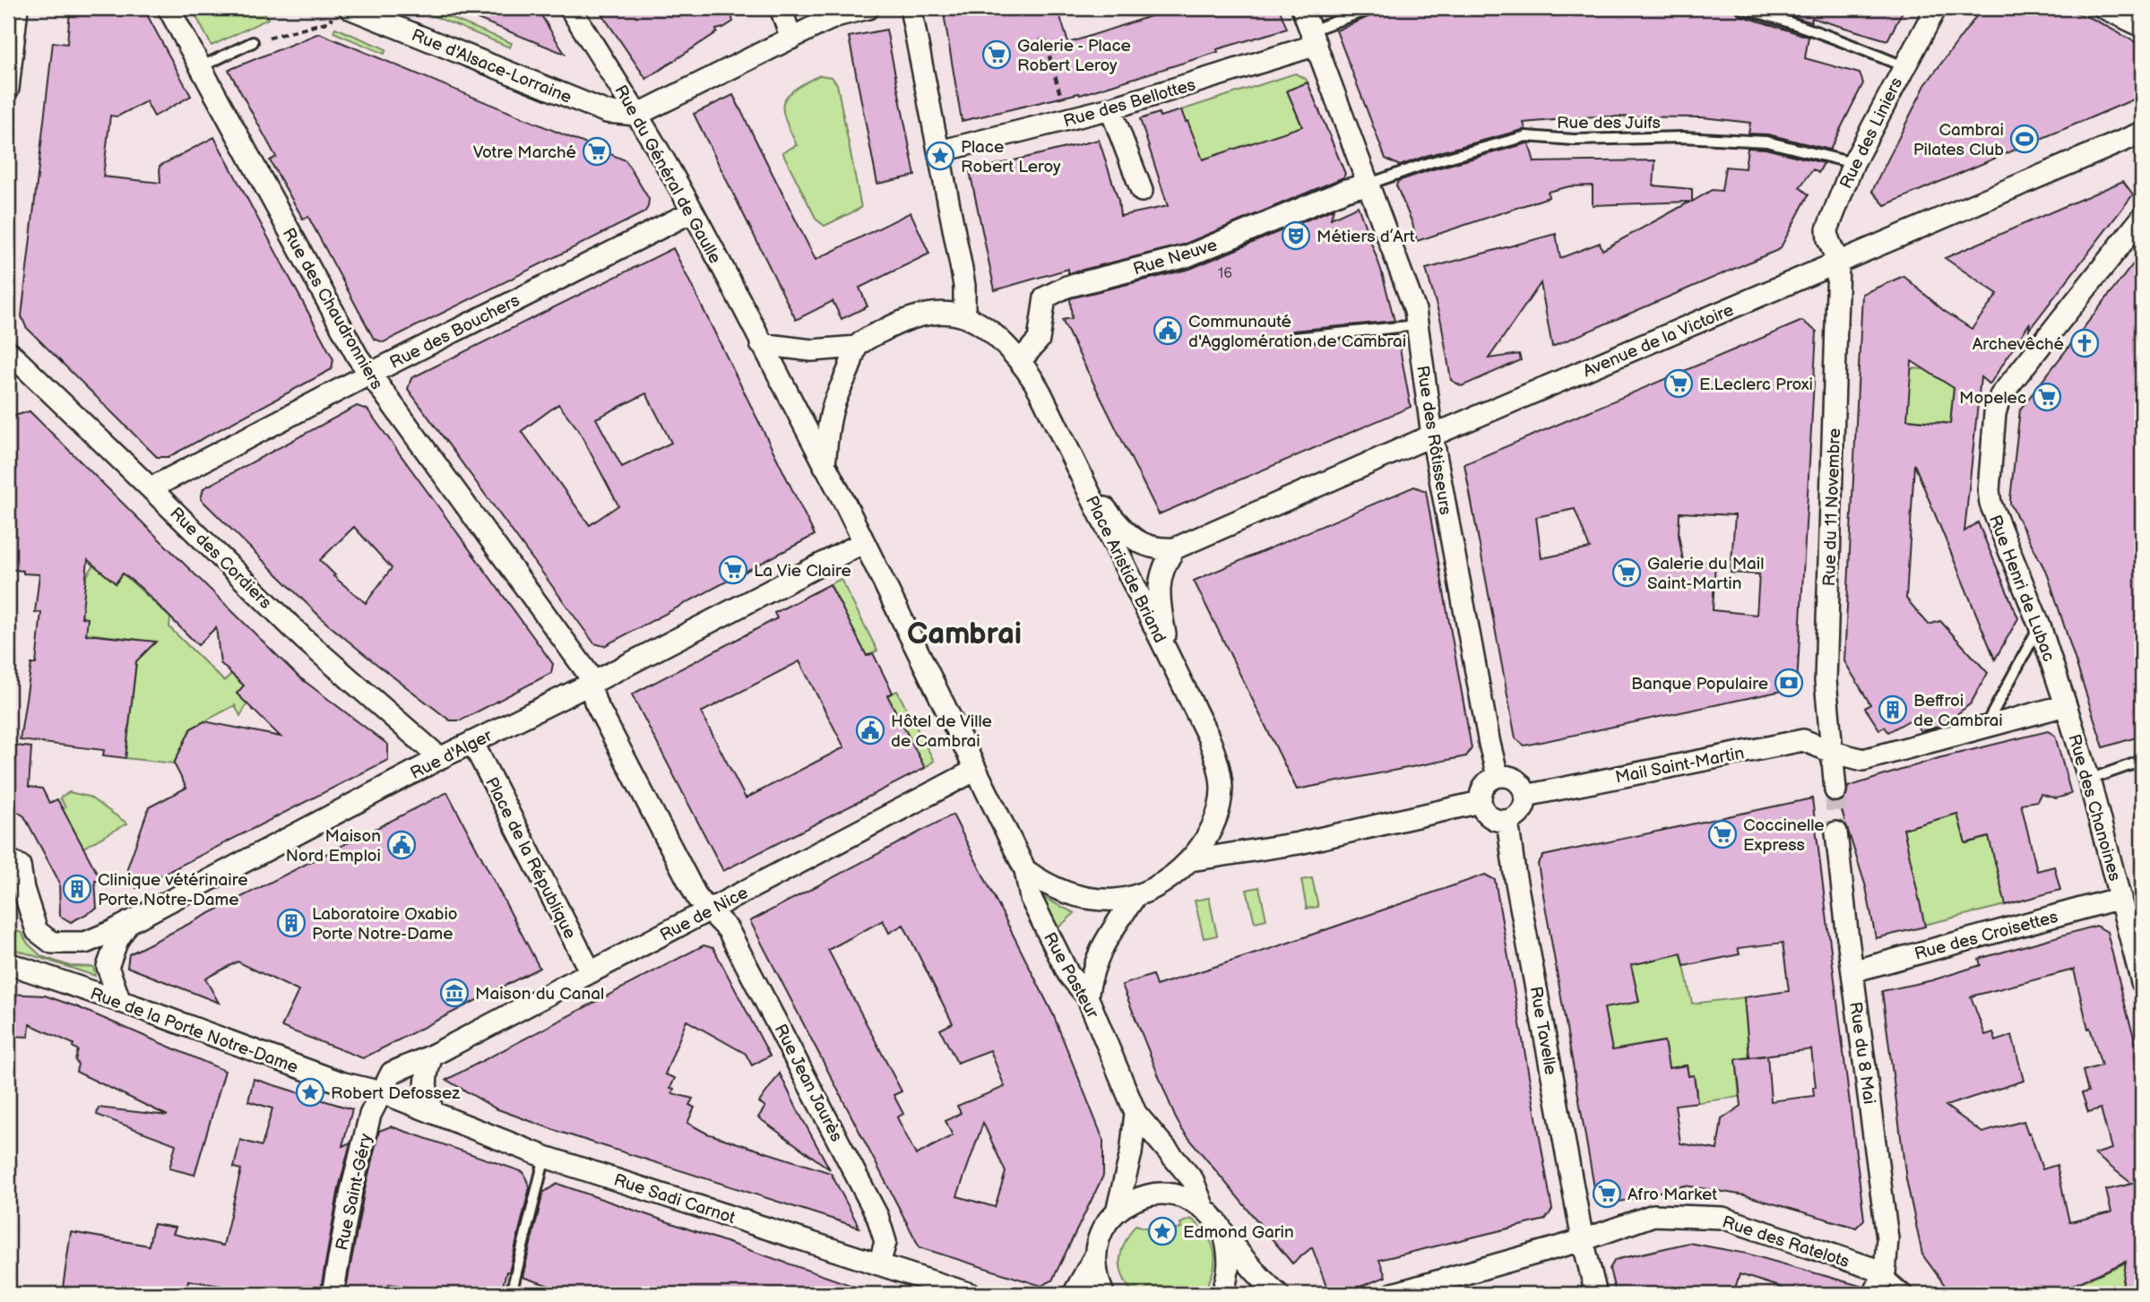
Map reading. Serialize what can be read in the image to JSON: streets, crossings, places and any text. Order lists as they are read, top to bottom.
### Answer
{
  "streets": {
    "street": [
      "Rue d'Alsace-Lorraine",
      "Rue des Bellottes",
      "Rue des Liniers",
      "Rue du Général de Gaulle",
      "Rue Neuve",
      "Rue des Chaudronniers",
      "Rue des Bouchers",
      "Avenue de la Victoire",
      "Rue des Rôtisseurs",
      "Rue du 11 Novembre",
      "Rue des Cordiers",
      "Place Aristide Briand",
      "Rue Henri de Lubac",
      "Rue d'Alger",
      "Mail Saint-Martin",
      "Rue des Chanoines",
      "Place de la République",
      "Rue de Nice",
      "Rue des Croisettes",
      "Rue Pasteur",
      "Rue de la Porte Notre-Dame",
      "Rue Tavelle",
      "Rue du 8 Mai",
      "Rue Jean Jaurès",
      "Rue Saint-Géry",
      "Rue Sadi Carnot",
      "Rue des Ratelots"
    ],
    "lane": ["Rue des Juifs"]
  },
  "crossings": [
    ["Rue d'Alsace-Lorraine", "Rue du Général de Gaulle"],
    ["Rue des Bellottes", "Rue des Rôtisseurs"],
    ["Rue des Juifs", "Rue des Liniers"],
    ["Rue des Juifs", "Rue Neuve"],
    ["Rue des Juifs", "Rue des Rôtisseurs"],
    ["Rue des Liniers", "Avenue de la Victoire"],
    ["Rue des Liniers", "Rue du 11 Novembre"],
    ["Rue du Général de Gaulle", "Rue des Bouchers"],
    ["Rue du Général de Gaulle", "Place Aristide Briand"],
    ["Rue Neuve", "Rue des Rôtisseurs"],
    ["Rue Neuve", "Place Aristide Briand"],
    ["Rue des Chaudronniers", "Rue des Bouchers"],
    ["Rue des Chaudronniers", "Rue d'Alger"],
    ["Rue des Bouchers", "Rue des Cordiers"],
    ["Avenue de la Victoire", "Rue des Rôtisseurs"],
    ["Avenue de la Victoire", "Rue du 11 Novembre"],
    ["Avenue de la Victoire", "Place Aristide Briand"],
    ["Rue des Rôtisseurs", "Mail Saint-Martin"],
    ["Rue des Rôtisseurs", "Rue Tavelle"],
    ["Rue du 11 Novembre", "Mail Saint-Martin"],
    ["Rue des Cordiers", "Rue d'Alger"],
    ["Place Aristide Briand", "Rue d'Alger"],
    ["Place Aristide Briand", "Rue de Nice"],
    ["Place Aristide Briand", "Rue Pasteur"],
    ["Rue Henri de Lubac", "Mail Saint-Martin"],
    ["Rue Henri de Lubac", "Rue des Chanoines"],
    ["Rue d'Alger", "Place de la République"],
    ["Mail Saint-Martin", "Rue des Chanoines"],
    ["Mail Saint-Martin", "Rue Tavelle"],
    ["Rue des Chanoines", "Rue des Croisettes"],
    ["Place de la République", "Rue de Nice"],
    ["Rue de Nice", "Rue de la Porte Notre-Dame"],
    ["Rue de Nice", "Rue Jean Jaurès"],
    ["Rue de Nice", "Rue Saint-Géry"],
    ["Rue de Nice", "Rue Sadi Carnot"],
    ["Rue des Croisettes", "Rue du 8 Mai"],
    ["Rue de la Porte Notre-Dame", "Rue Saint-Géry"],
    ["Rue de la Porte Notre-Dame", "Rue Sadi Carnot"],
    ["Rue Tavelle", "Rue des Ratelots"],
    ["Rue du 8 Mai", "Rue des Ratelots"],
    ["Rue Jean Jaurès", "Rue Sadi Carnot"],
    ["Rue Saint-Géry", "Rue Sadi Carnot"]
  ],
  "districts": ["Cambrai"],
  "places": {
    "supermarket": [
      "Galerie - Place Robert Leroy",
      "Votre Marché",
      "E.Leclerc Proxi",
      "Mopelec",
      "La Vie Claire",
      "Galerie du Mail Saint-Martin",
      "Coccinelle Express",
      "Afro Market"
    ],
    "sports": ["Cambrai Pilates Club"],
    "place": ["Place Robert Leroy", "Robert Defossez", "Edmond Garin"],
    "theatre": ["Métiers d’Art"],
    "public building": ["Communauté d'Agglomération de Cambrai", "Hôtel de Ville de Cambrai", "Maison Nord Emploi"],
    "church": ["Archevêché"],
    "bank": ["Banque Populaire"],
    "building": ["Beffroi de Cambrai", "Clinique vétérinaire Porte Notre-Dame", "Laboratoire Oxabio Porte Notre-Dame"],
    "museum": ["Maison du Canal"]
  },
  "house_numbers": ["16"]
}
